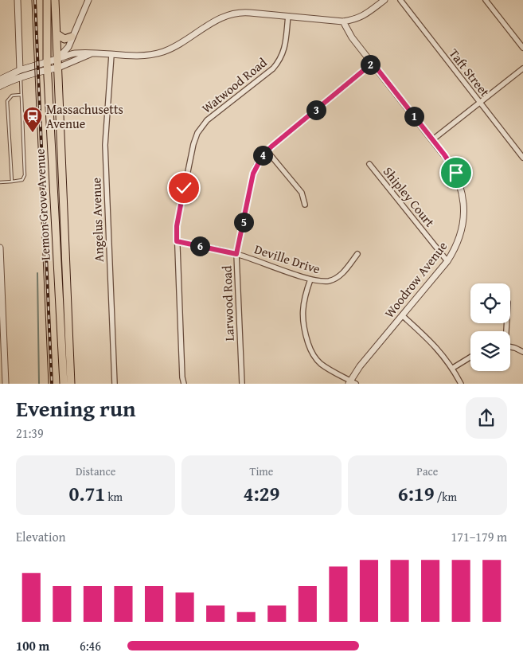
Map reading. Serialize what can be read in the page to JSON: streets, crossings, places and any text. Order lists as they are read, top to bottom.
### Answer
{
  "streets": {
    "main road": ["Lemon Grove Avenue"],
    "street": [
      "Taft Street",
      "Watwood Road",
      "Shipley Court",
      "Angelus Avenue",
      "Deville Drive",
      "Woodrow Avenue",
      "Larwood Road"
    ]
  },
  "crossings": [
    ["Watwood Road", "Deville Drive"],
    ["Shipley Court", "Woodrow Avenue"],
    ["Deville Drive", "Larwood Road"],
    ["Woodrow Avenue", "Larwood Road"]
  ],
  "places": {
    "station": ["Massachusetts Avenue"]
  },
  "page": {
    "pins": [
      "2",
      "3",
      "1",
      "4",
      "5",
      "6"
    ],
    "heading": ["Evening run", "21:39"],
    "stats": [
      ["Distance", "0.71 km"],
      ["Time", "4:29"],
      ["Pace", "6:19 /km"]
    ],
    "chart": ["Elevation", "171–179 m"],
    "list": [
      {
        "name": "100 m",
        "note": "6:46"
      }
    ]
  }
}
